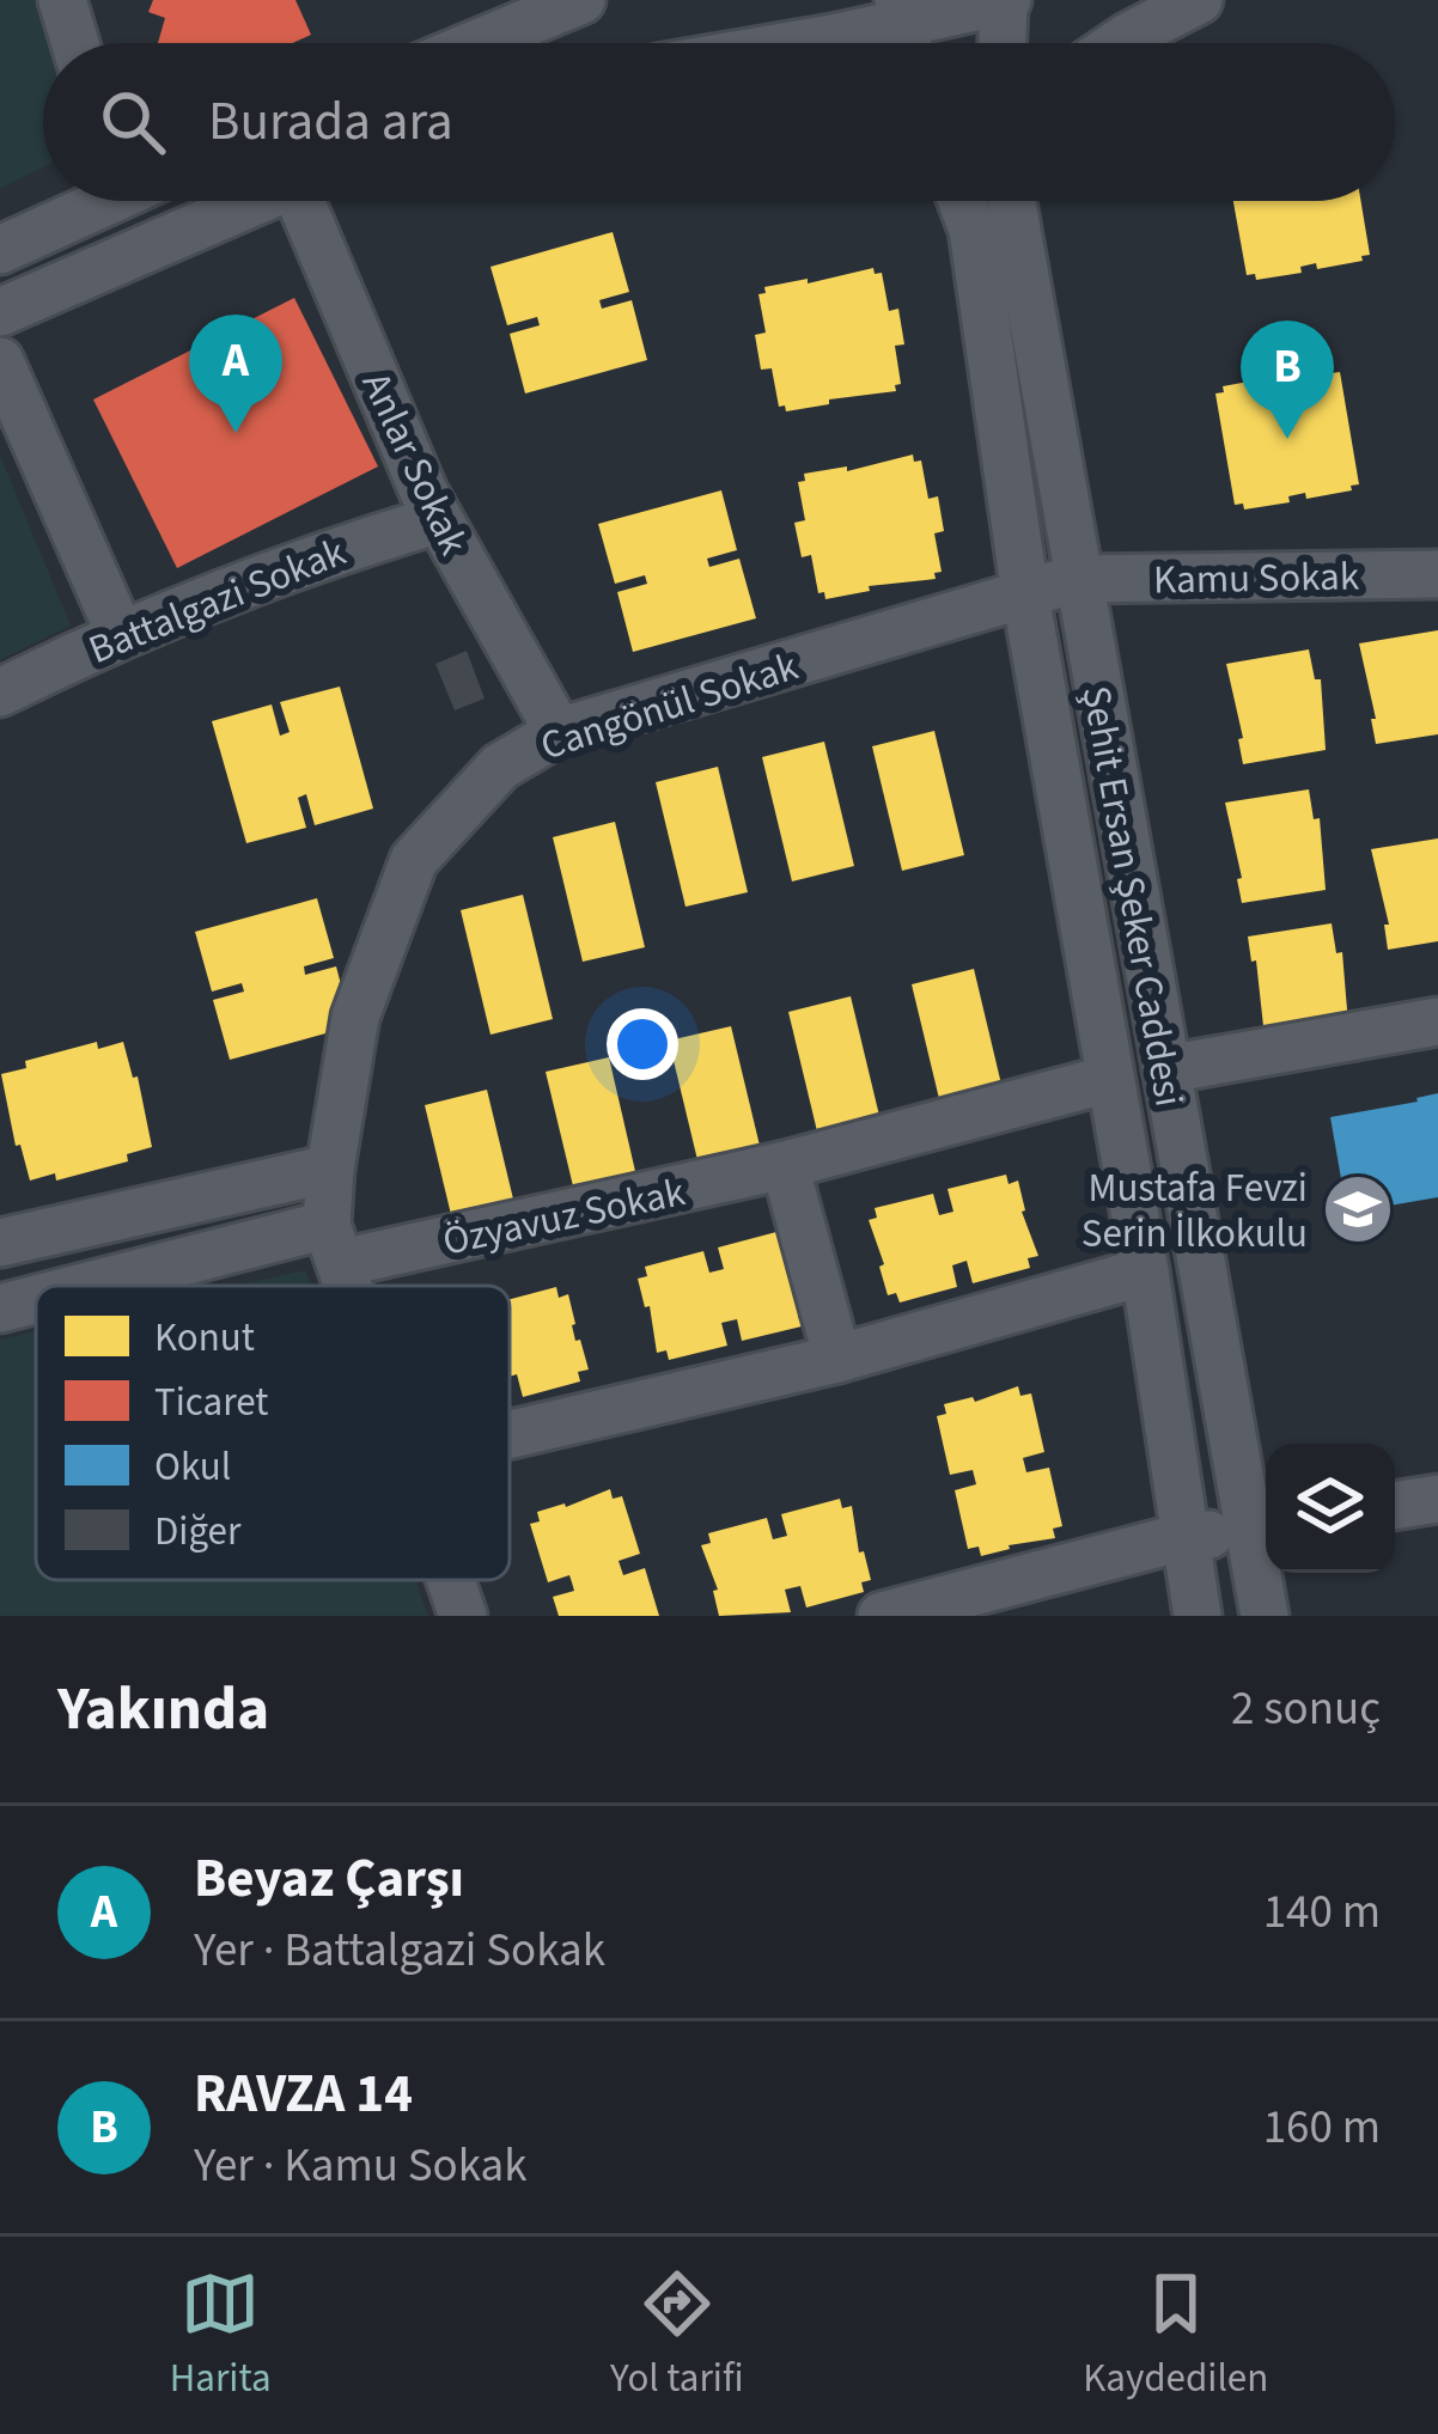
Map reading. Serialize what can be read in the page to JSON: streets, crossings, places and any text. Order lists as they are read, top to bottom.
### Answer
{
  "streets": {
    "street": [
      "Anlar Sokak",
      "Kamu Sokak",
      "Battalgazi Sokak",
      "Cangönül Sokak",
      "Şehit Ersan Şeker Caddesi",
      "Özyavuz Sokak"
    ]
  },
  "crossings": [
    ["Anlar Sokak", "Battalgazi Sokak"],
    ["Anlar Sokak", "Cangönül Sokak"],
    ["Kamu Sokak", "Cangönül Sokak"],
    ["Kamu Sokak", "Şehit Ersan Şeker Caddesi"],
    ["Cangönül Sokak", "Şehit Ersan Şeker Caddesi"],
    ["Cangönül Sokak", "Özyavuz Sokak"],
    ["Şehit Ersan Şeker Caddesi", "Özyavuz Sokak"]
  ],
  "places": {
    "school or university": ["Mustafa Fevzi Serin İlkokulu"]
  },
  "legend": [
    "Konut",
    "Ticaret",
    "Okul",
    "Diğer"
  ],
  "page": {
    "search": "Burada ara",
    "pins": ["A", "B"],
    "heading": ["Yakında", "2 sonuç"],
    "list": [
      {
        "mark": "A",
        "name": "Beyaz Çarşı",
        "note": "Yer · Battalgazi Sokak",
        "value": "140 m"
      },
      {
        "mark": "B",
        "name": "RAVZA 14",
        "note": "Yer · Kamu Sokak",
        "value": "160 m"
      }
    ],
    "nav": ["Harita", "Yol tarifi", "Kaydedilen"]
  }
}
